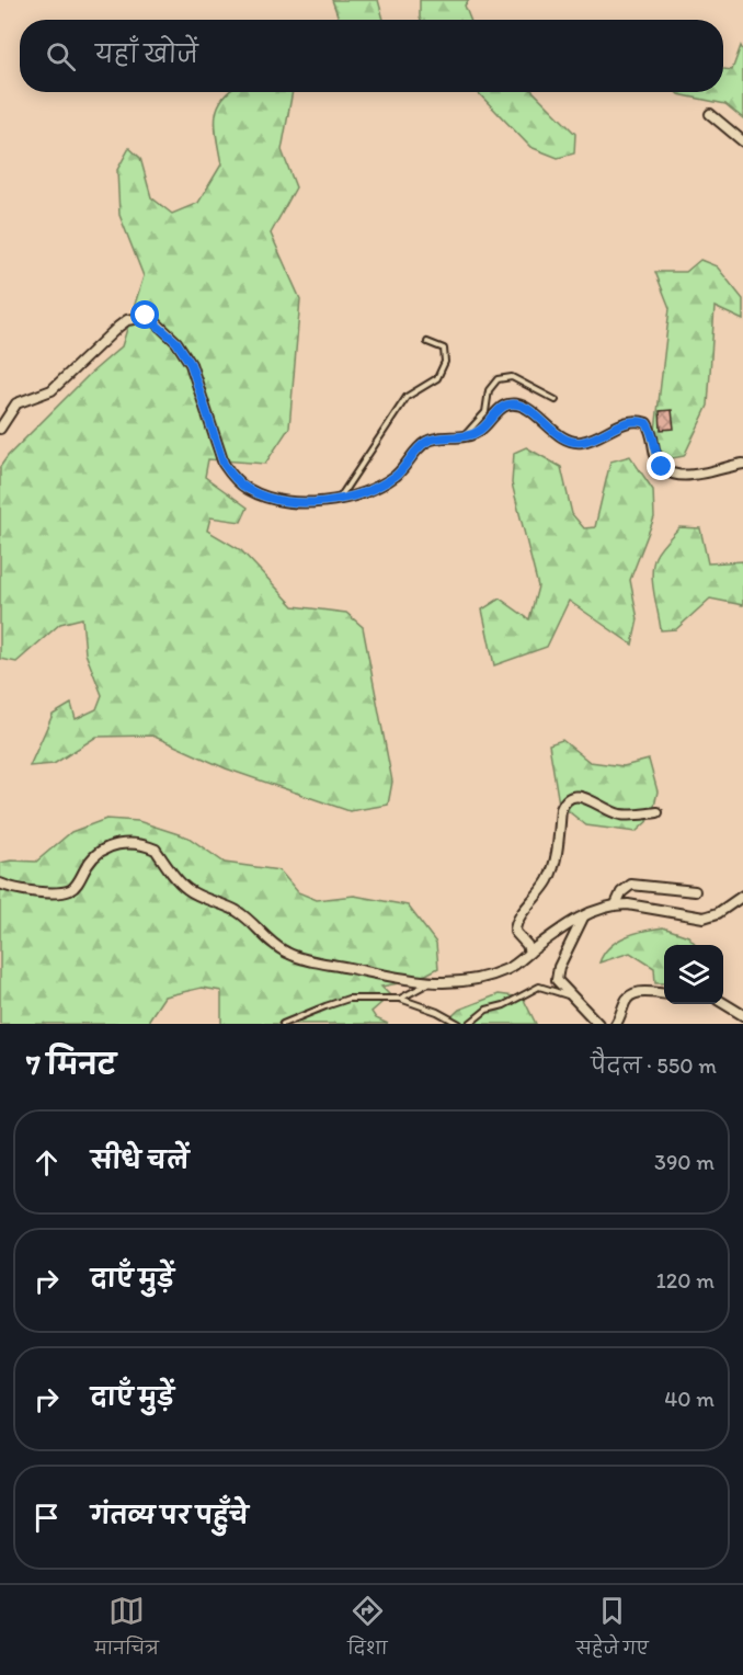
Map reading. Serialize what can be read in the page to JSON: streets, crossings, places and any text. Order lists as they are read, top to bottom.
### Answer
{
  "page": {
    "search": "यहाँ खोजें",
    "heading": ["7 मिनट", "पैदल · 550 m"],
    "list": [
      ["सीधे चलें", "390 m"],
      ["दाएँ मुड़ें", "120 m"],
      ["दाएँ मुड़ें", "40 m"],
      "गंतव्य पर पहुँचे"
    ],
    "nav": ["मानचित्र", "दिशा", "सहेजे गए"]
  }
}
